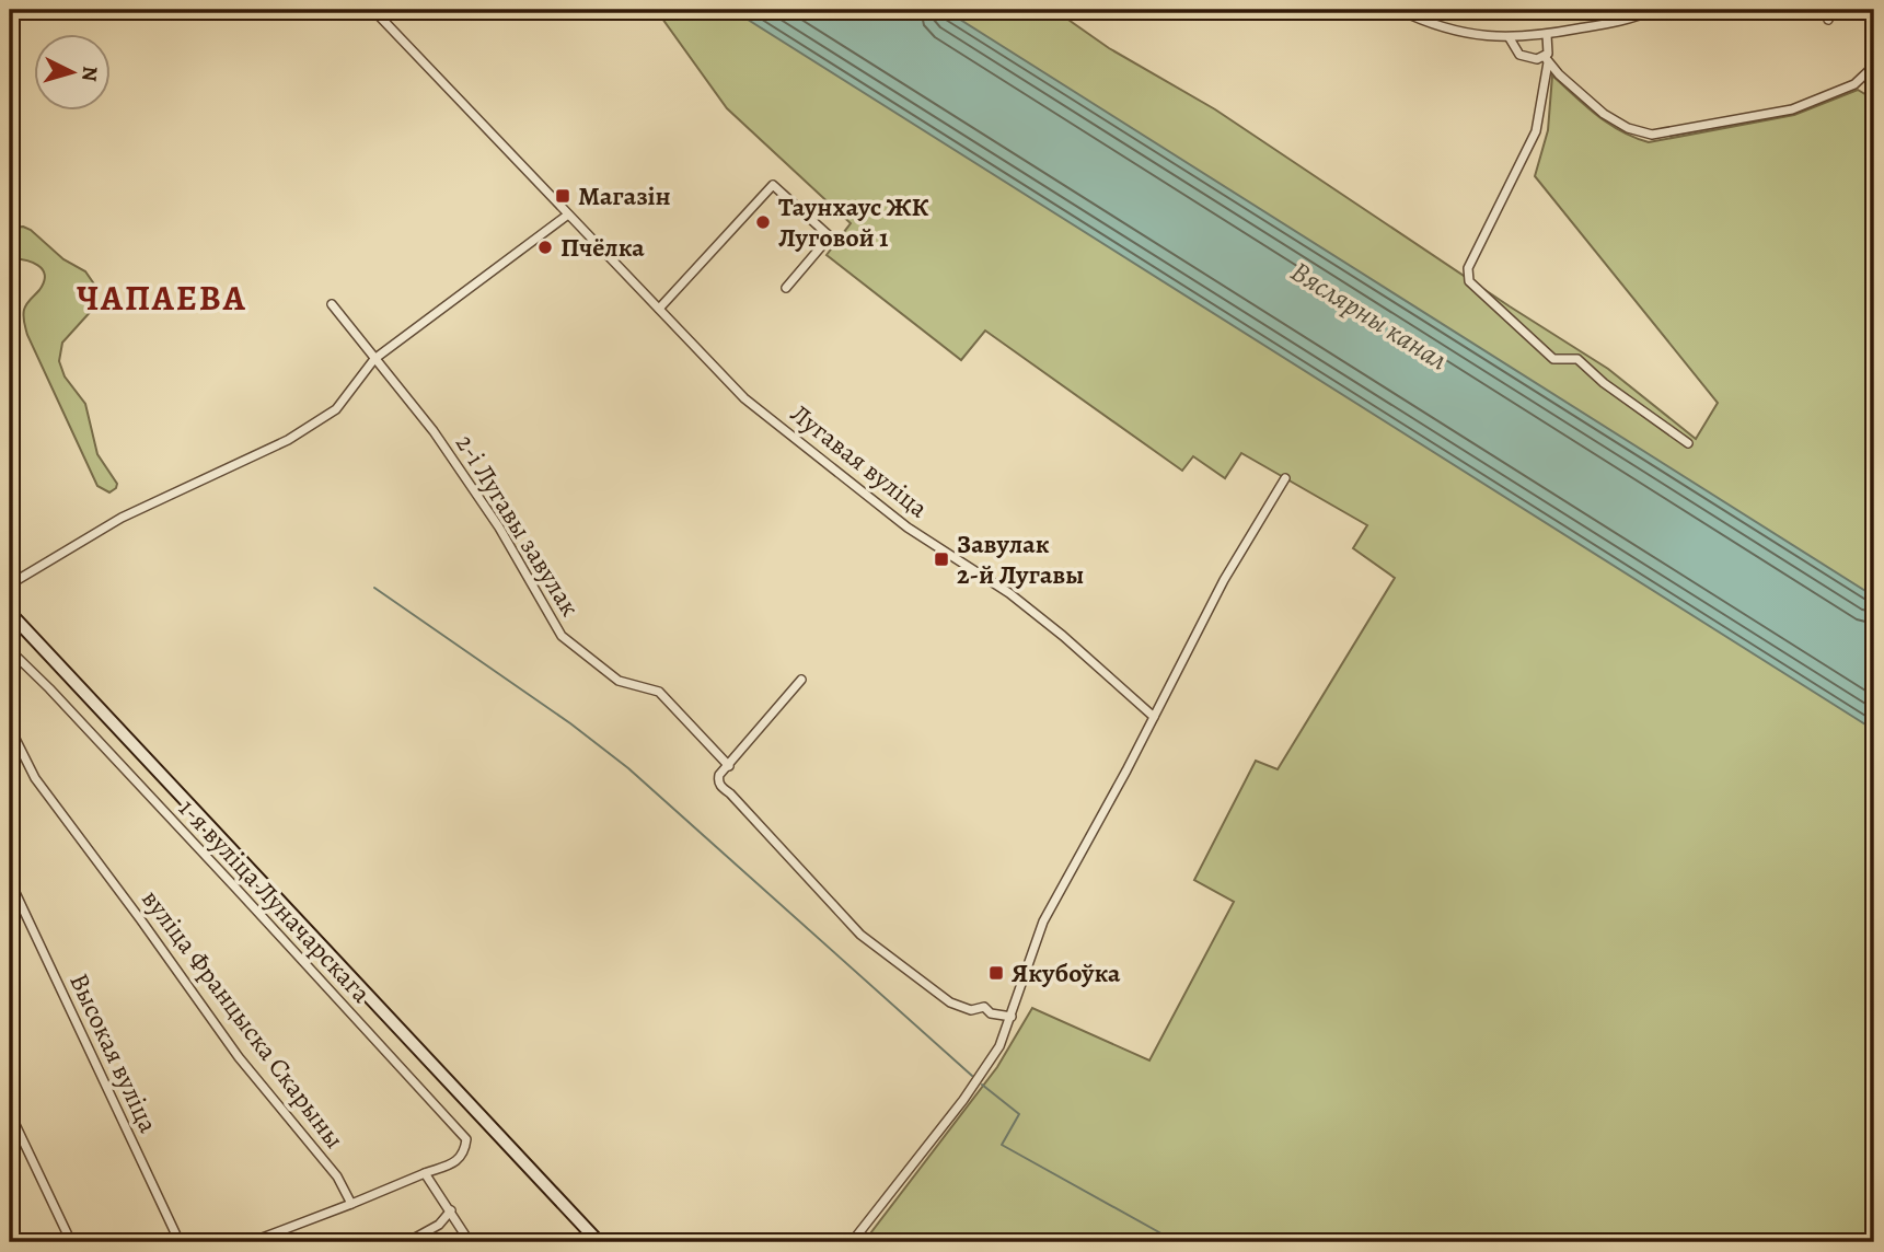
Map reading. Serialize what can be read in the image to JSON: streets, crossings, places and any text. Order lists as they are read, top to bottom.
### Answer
{
  "streets": {
    "street": [
      "Лугавая вуліца",
      "2-і Лугавы завулак",
      "1-я вуліца Луначарскага",
      "вуліца Францыска Скарыны",
      "Высокая вуліца"
    ]
  },
  "districts": ["ЧАПАЕВА"],
  "water": ["Вяслярны канал"],
  "places": {
    "transit": ["Магазін", "Завулак 2-й Лугавы", "Якубоўка"],
    "other": ["Таунхаус ЖК Луговой 1", "Пчёлка"]
  },
  "north": "right"
}
